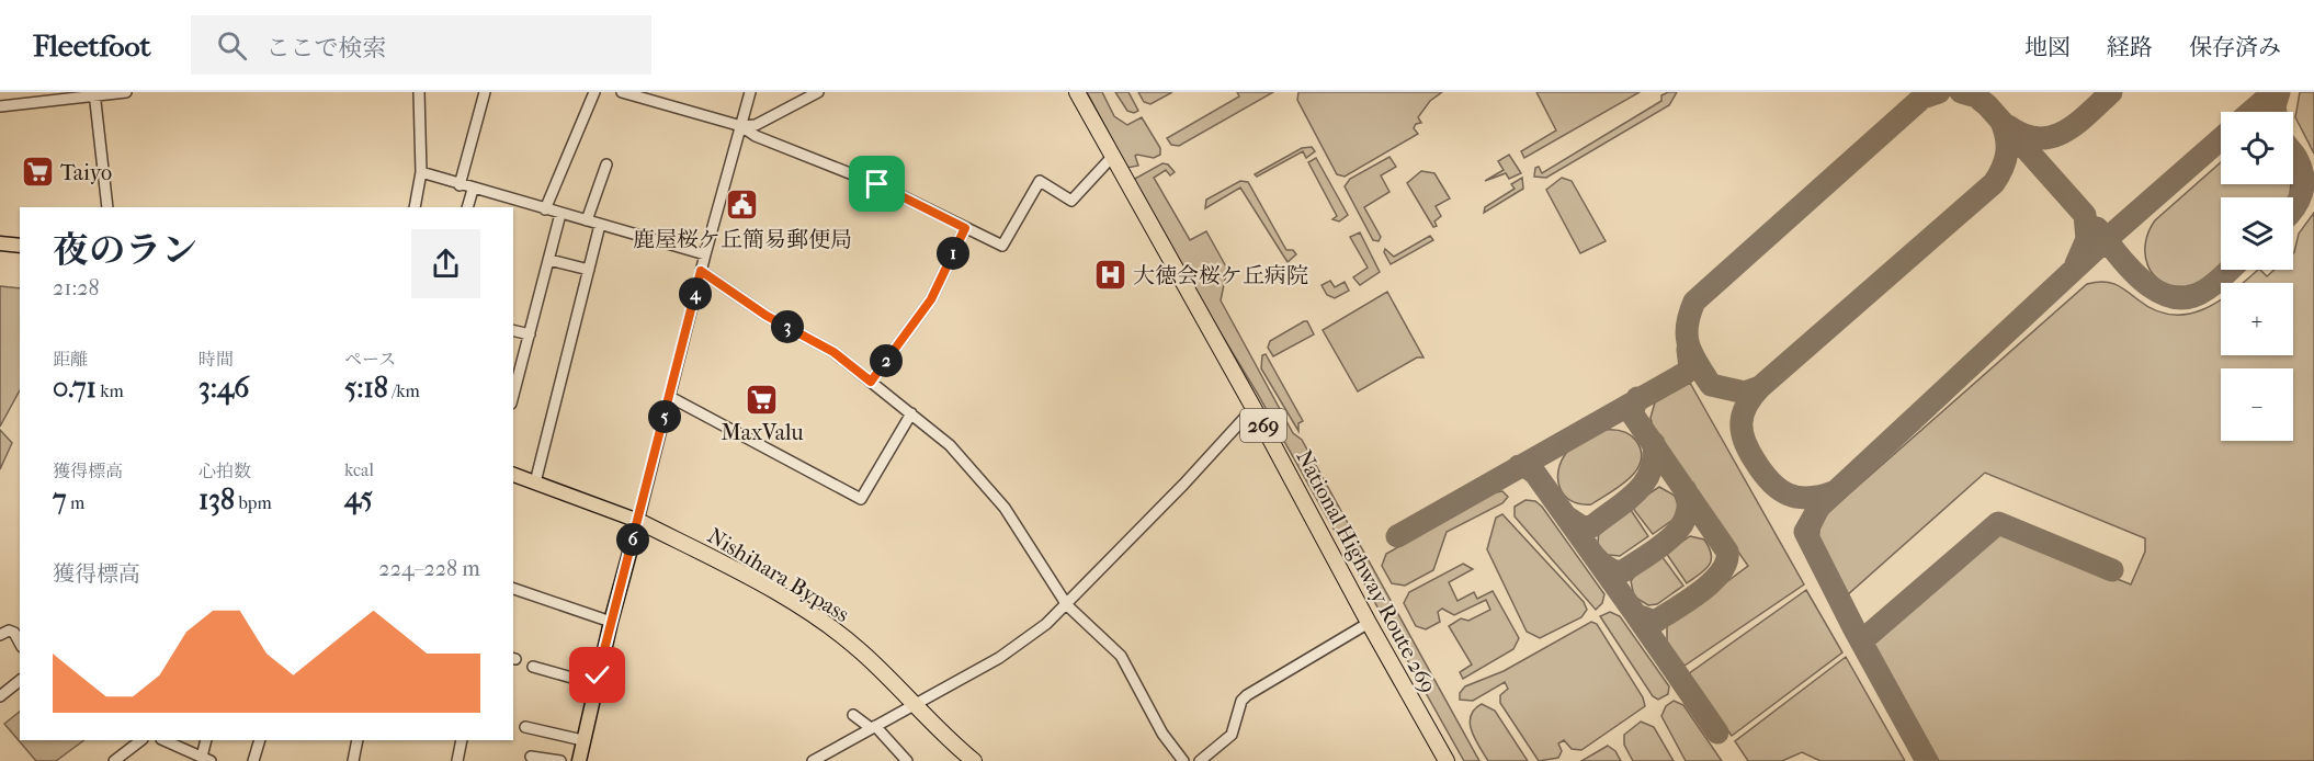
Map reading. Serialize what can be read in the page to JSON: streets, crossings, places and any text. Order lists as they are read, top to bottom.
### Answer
{
  "streets": {
    "highway": ["269", "National Highway Route 269", "Nishihara Bypass"]
  },
  "places": {
    "supermarket": ["Taiyo", "MaxValu"],
    "public building": ["鹿屋桜ケ丘簡易郵便局"],
    "hospital": ["大徳会桜ケ丘病院"]
  },
  "page": {
    "header": "Fleetfoot",
    "search": "ここで検索",
    "nav": ["地図", "経路", "保存済み"],
    "map_buttons": ["+", "−"],
    "heading": ["夜のラン", "21:28"],
    "pins": [
      "1",
      "4",
      "3",
      "2",
      "5",
      "6"
    ],
    "stats": [
      ["距離", "0.71 km"],
      ["時間", "3:46"],
      ["ペース", "5:18 /km"],
      ["獲得標高", "7 m"],
      ["心拍数", "138 bpm"],
      ["kcal", "45"]
    ],
    "chart": ["獲得標高", "224–228 m"]
  }
}
